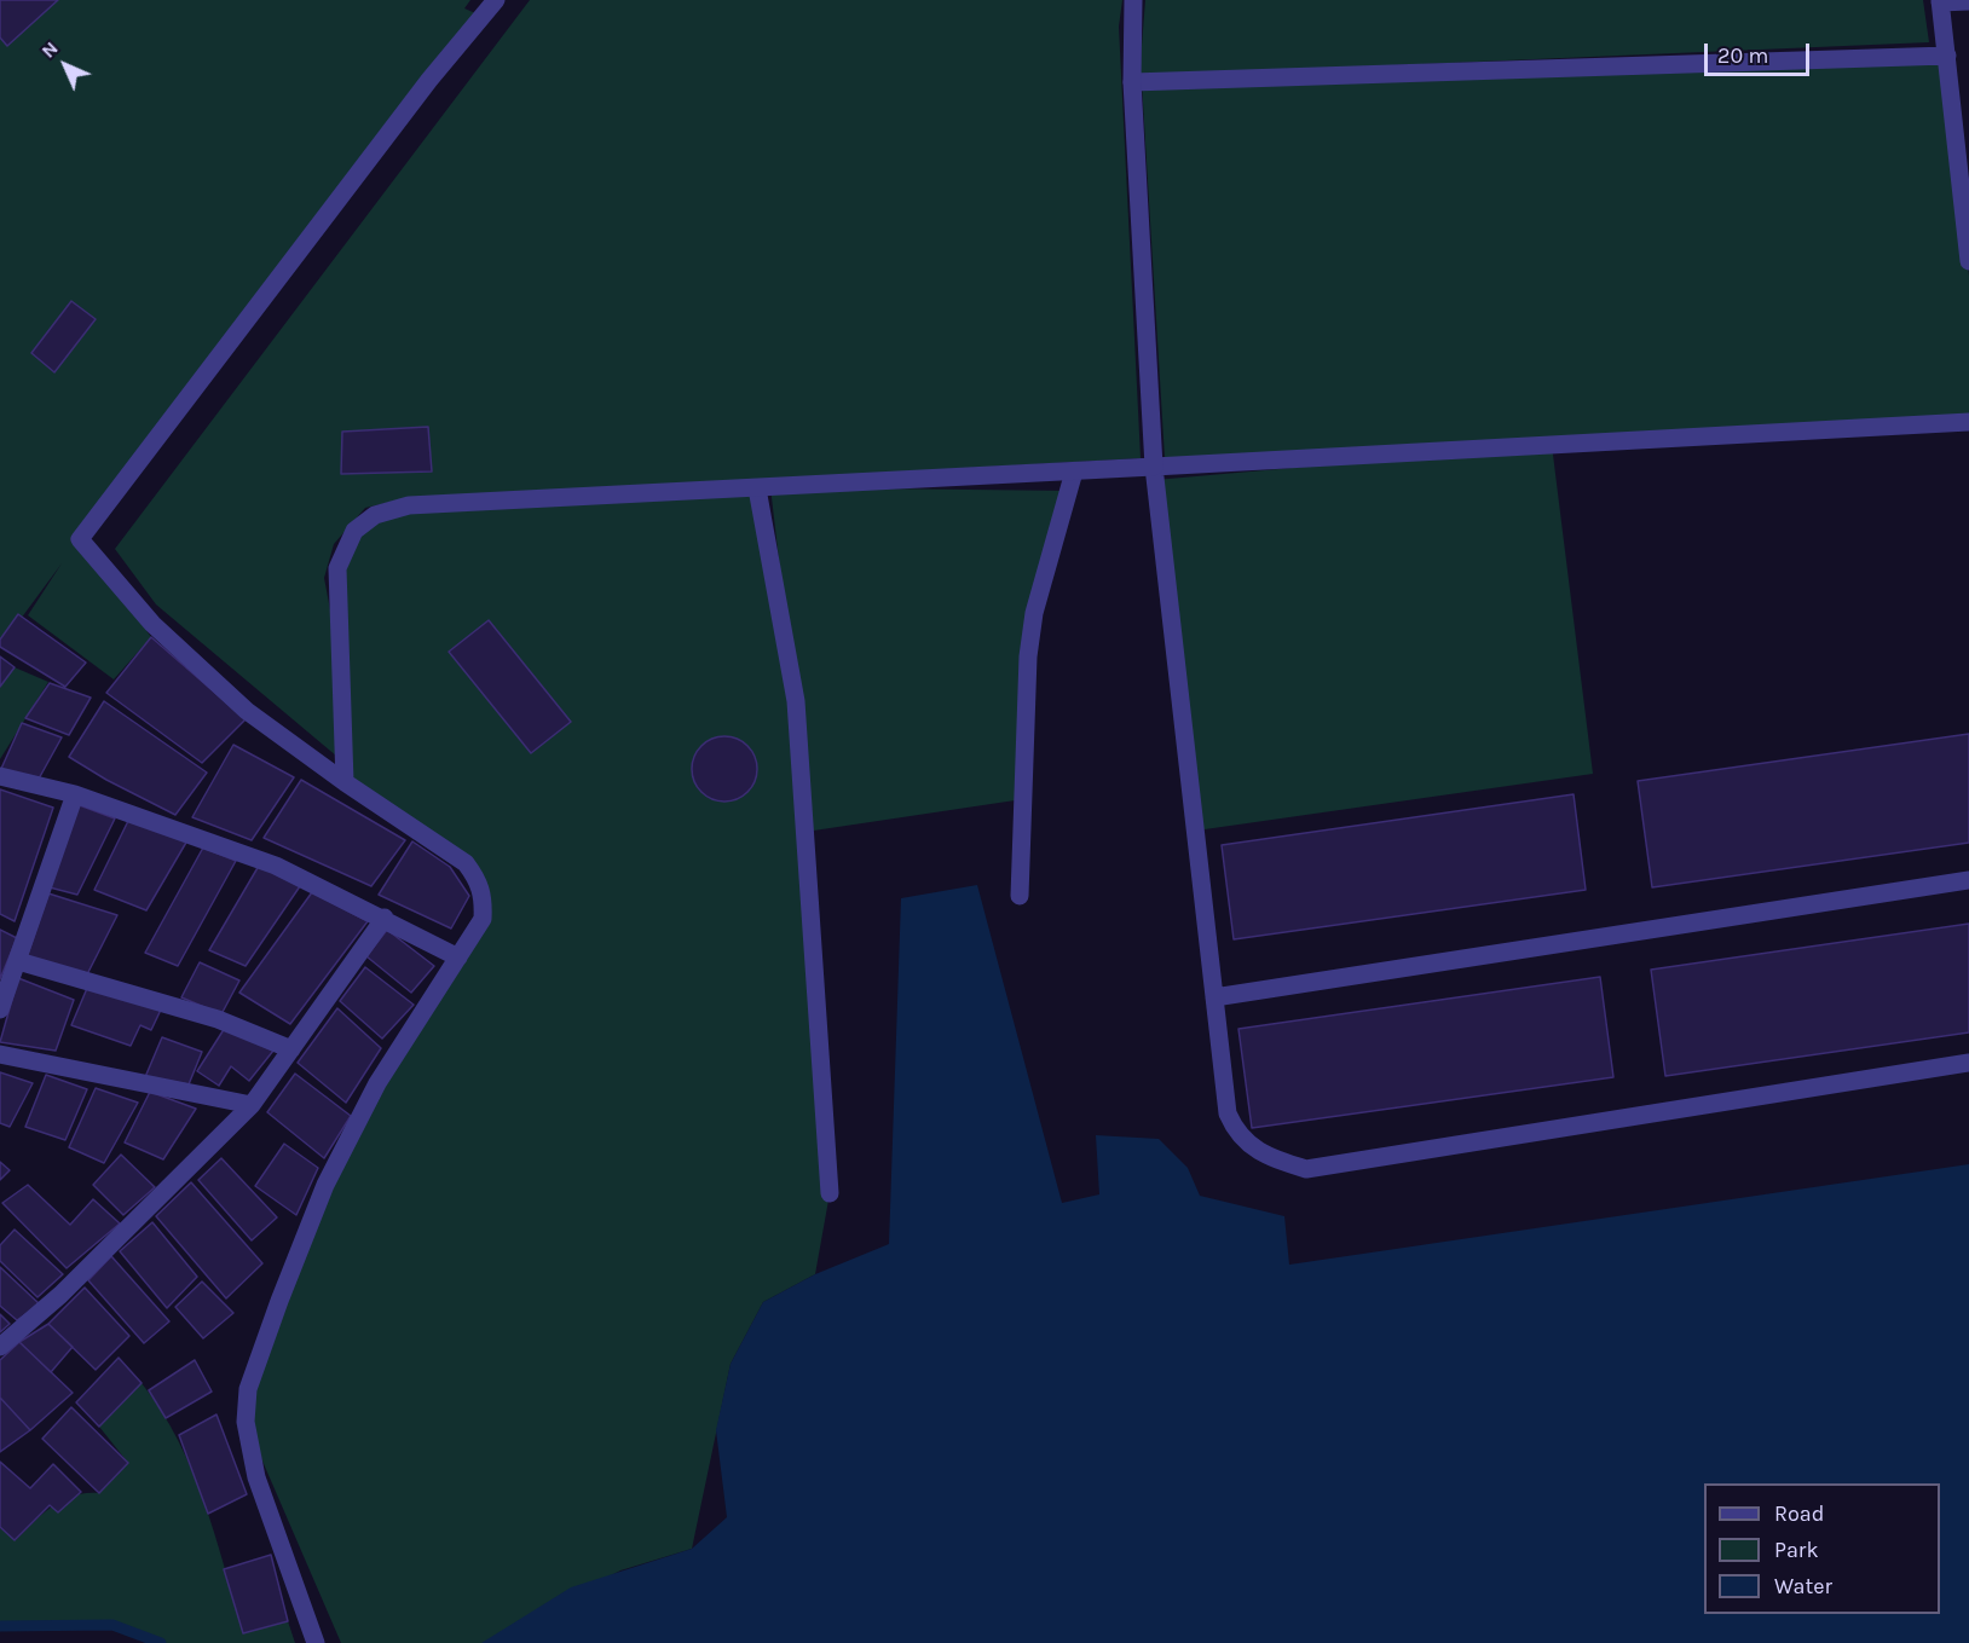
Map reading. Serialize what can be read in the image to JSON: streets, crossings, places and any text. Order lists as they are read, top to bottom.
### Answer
{
  "legend": ["Road", "Park", "Water"],
  "scale_bar": "20 m",
  "north": "top left"
}
